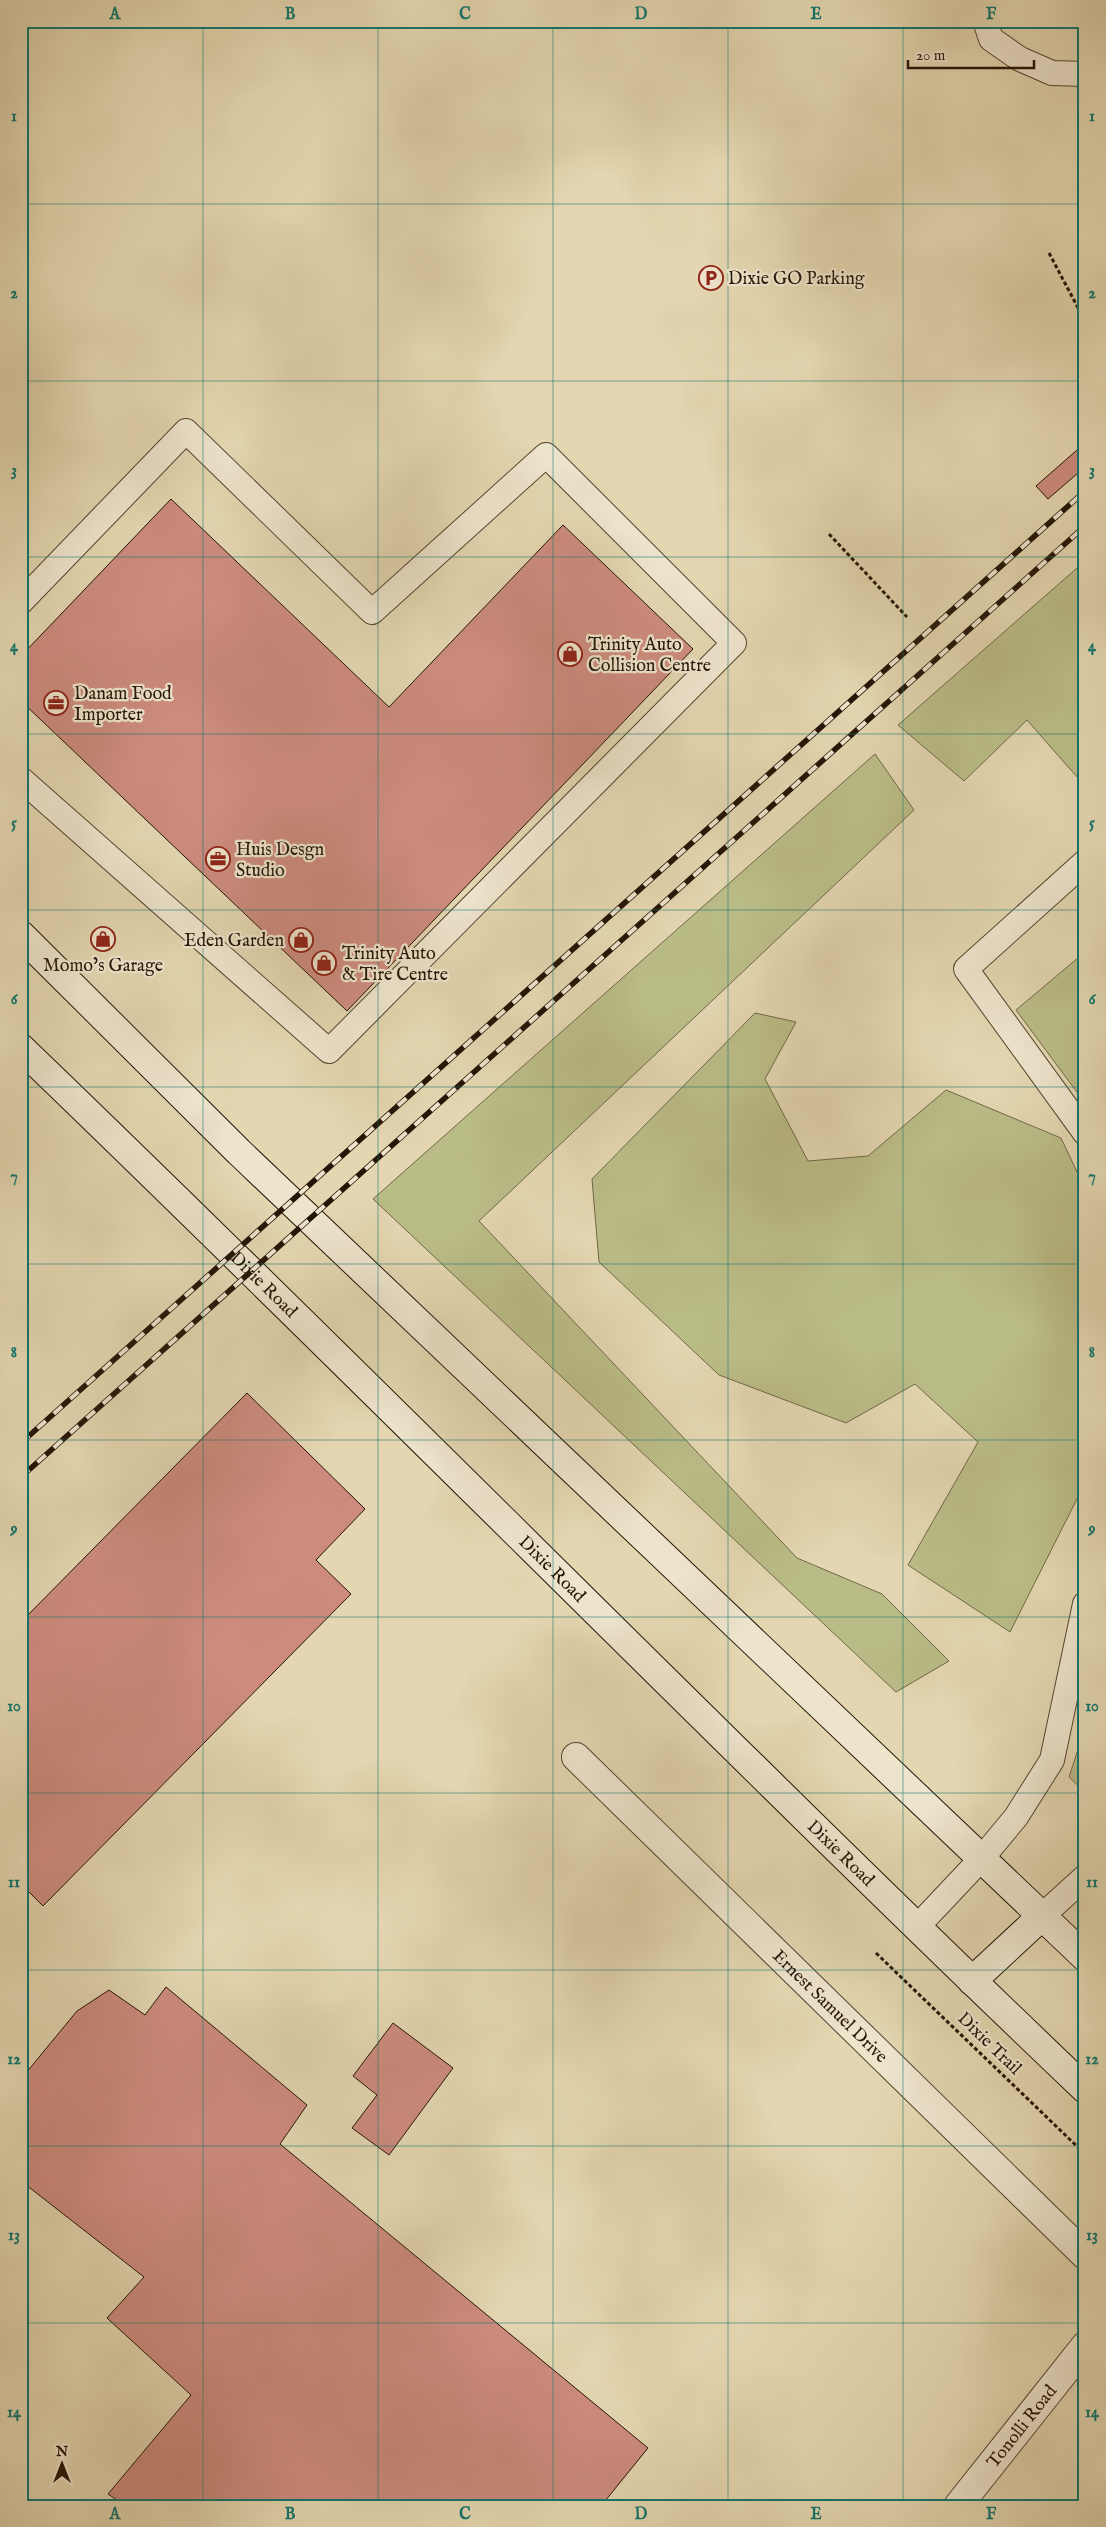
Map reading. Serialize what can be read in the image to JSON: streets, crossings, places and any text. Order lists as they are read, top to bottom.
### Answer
{
  "streets": {
    "main road": ["Dixie Road", "Ernest Samuel Drive", "Tonolli Road"],
    "path": ["Dixie Trail"]
  },
  "places": {
    "parking": ["Dixie GO Parking"],
    "shop": [
      "Trinity Auto Collision Centre",
      "Momo’s Garage",
      "Eden Garden",
      "Trinity Auto & Tire Centre"
    ],
    "office": ["Danam Food Importer", "Huis Desgn Studio"]
  },
  "scale_bar": "20 m",
  "north": "top",
  "grid": {
    "columns": [
      "A",
      "B",
      "C",
      "D",
      "E",
      "F"
    ],
    "rows": [
      "1",
      "2",
      "3",
      "4",
      "5",
      "6",
      "7",
      "8",
      "9",
      "10",
      "11",
      "12",
      "13",
      "14"
    ]
  }
}
